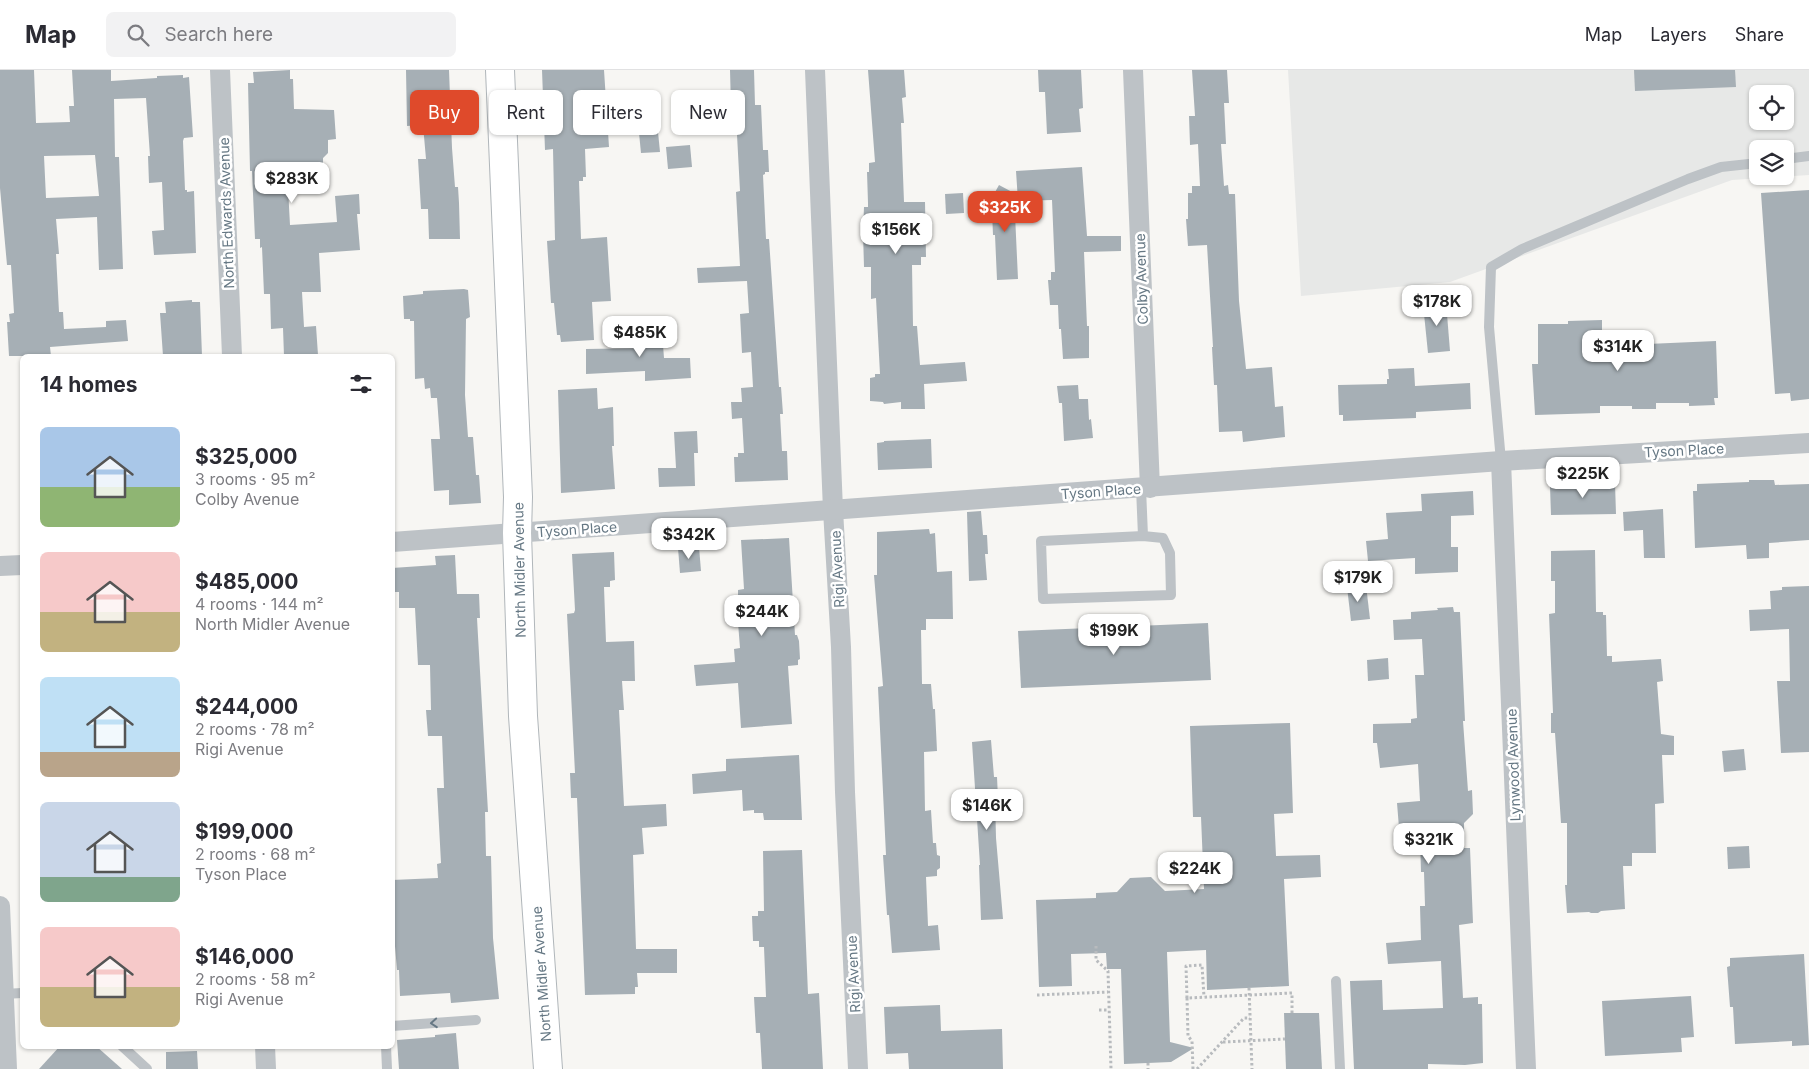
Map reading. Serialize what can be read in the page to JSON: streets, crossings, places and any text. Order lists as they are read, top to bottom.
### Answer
{
  "streets": {
    "main road": ["North Midler Avenue"],
    "street": [
      "North Edwards Avenue",
      "Colby Avenue",
      "Tyson Place",
      "Rigi Avenue",
      "Lynwood Avenue"
    ]
  },
  "crossings": [
    ["Colby Avenue", "Tyson Place"],
    ["Tyson Place", "Rigi Avenue"],
    ["Tyson Place", "North Midler Avenue"],
    ["Tyson Place", "Lynwood Avenue"]
  ],
  "page": {
    "header": "Map",
    "search": "Search here",
    "nav": ["Map", "Layers", "Share"],
    "chip": [
      "Buy",
      "Rent",
      "Filters",
      "New"
    ],
    "price": [
      "$283K",
      "$325K",
      "$156K",
      "$178K",
      "$485K",
      "$314K",
      "$225K",
      "$342K",
      "$179K",
      "$244K",
      "$199K",
      "$146K",
      "$321K",
      "$224K"
    ],
    "heading": "14 homes",
    "list": [
      {
        "name": "$325,000",
        "note": "3 rooms · 95 m² · Colby Avenue"
      },
      {
        "name": "$485,000",
        "note": "4 rooms · 144 m² · North Midler Avenue"
      },
      {
        "name": "$244,000",
        "note": "2 rooms · 78 m² · Rigi Avenue"
      },
      {
        "name": "$199,000",
        "note": "2 rooms · 68 m² · Tyson Place"
      },
      {
        "name": "$146,000",
        "note": "2 rooms · 58 m² · Rigi Avenue"
      }
    ]
  }
}
